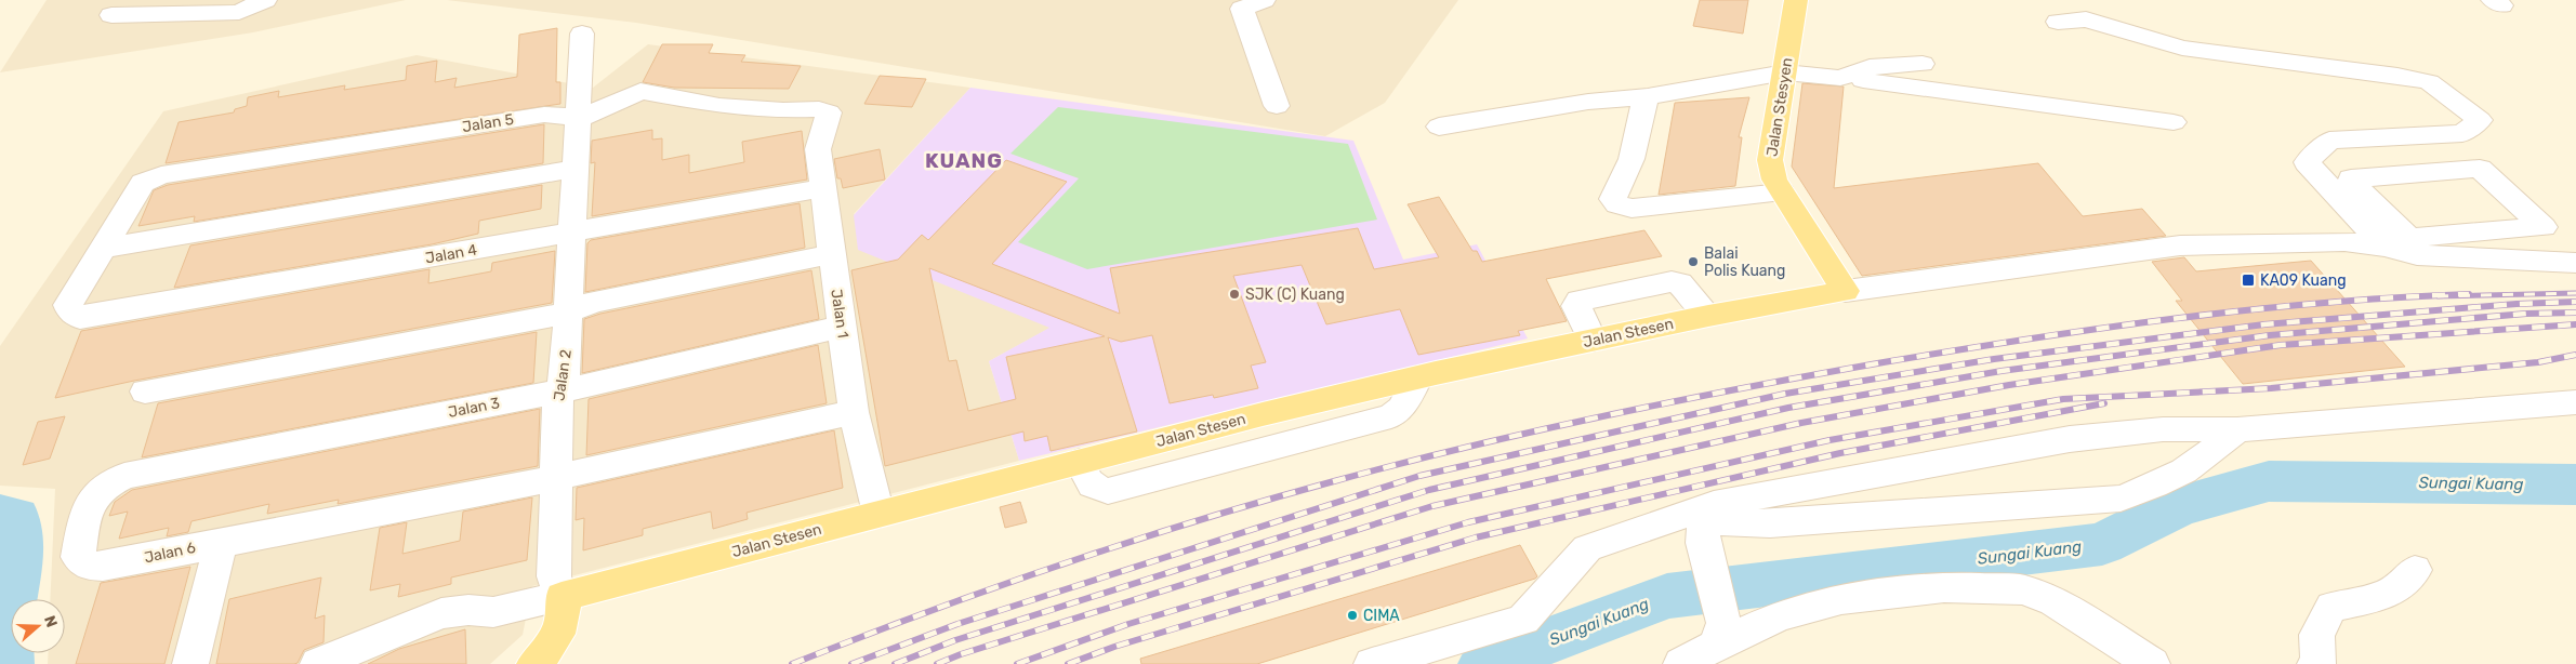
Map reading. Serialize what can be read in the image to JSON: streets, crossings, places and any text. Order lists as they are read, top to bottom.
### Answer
{
  "streets": {
    "main road": ["Jalan Stesyen", "Jalan Stesen"],
    "street": [
      "Jalan 5",
      "Jalan 4",
      "Jalan 1",
      "Jalan 2",
      "Jalan 3",
      "Jalan 6"
    ]
  },
  "crossings": [
    ["Jalan Stesyen", "Jalan Stesen"],
    ["Jalan 5", "Jalan 4"],
    ["Jalan 5", "Jalan 1"],
    ["Jalan 5", "Jalan 2"],
    ["Jalan 4", "Jalan 1"],
    ["Jalan 4", "Jalan 2"],
    ["Jalan 1", "Jalan Stesen"],
    ["Jalan 1", "Jalan 2"],
    ["Jalan 1", "Jalan 3"],
    ["Jalan Stesen", "Jalan 2"],
    ["Jalan 2", "Jalan 3"],
    ["Jalan 3", "Jalan 6"]
  ],
  "districts": ["KUANG"],
  "water": ["Sungai Kuang"],
  "places": {
    "other": ["Balai Polis Kuang", "SJK (C) Kuang", "CIMA"],
    "transit": ["KA09 Kuang"]
  },
  "north": "right"
}
